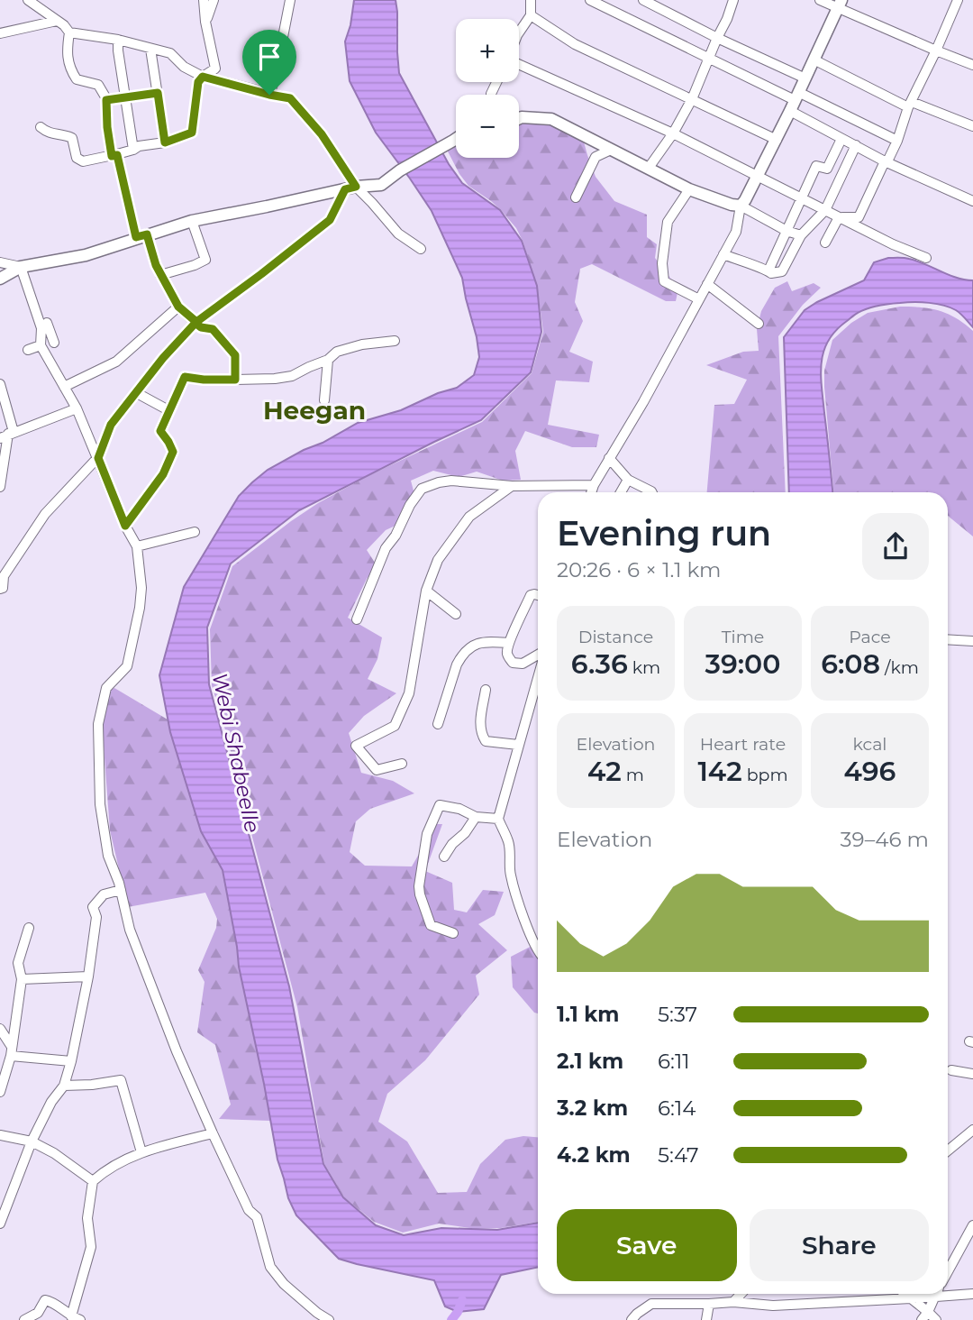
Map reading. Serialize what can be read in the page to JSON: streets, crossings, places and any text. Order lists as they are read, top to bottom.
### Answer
{
  "districts": ["Heegan"],
  "water": ["Webi Shabeelle"],
  "page": {
    "map_buttons": ["+", "−"],
    "heading": ["Evening run", "20:26 · 6 × 1.1 km"],
    "stats": [
      ["Distance", "6.36 km"],
      ["Time", "39:00"],
      ["Pace", "6:08 /km"],
      ["Elevation", "42 m"],
      ["Heart rate", "142 bpm"],
      ["kcal", "496"]
    ],
    "chart": ["Elevation", "39–46 m"],
    "list": [
      {
        "name": "1.1 km",
        "note": "5:37"
      },
      {
        "name": "2.1 km",
        "note": "6:11"
      },
      {
        "name": "3.2 km",
        "note": "6:14"
      },
      {
        "name": "4.2 km",
        "note": "5:47"
      }
    ],
    "buttons": ["Save", "Share"]
  }
}
